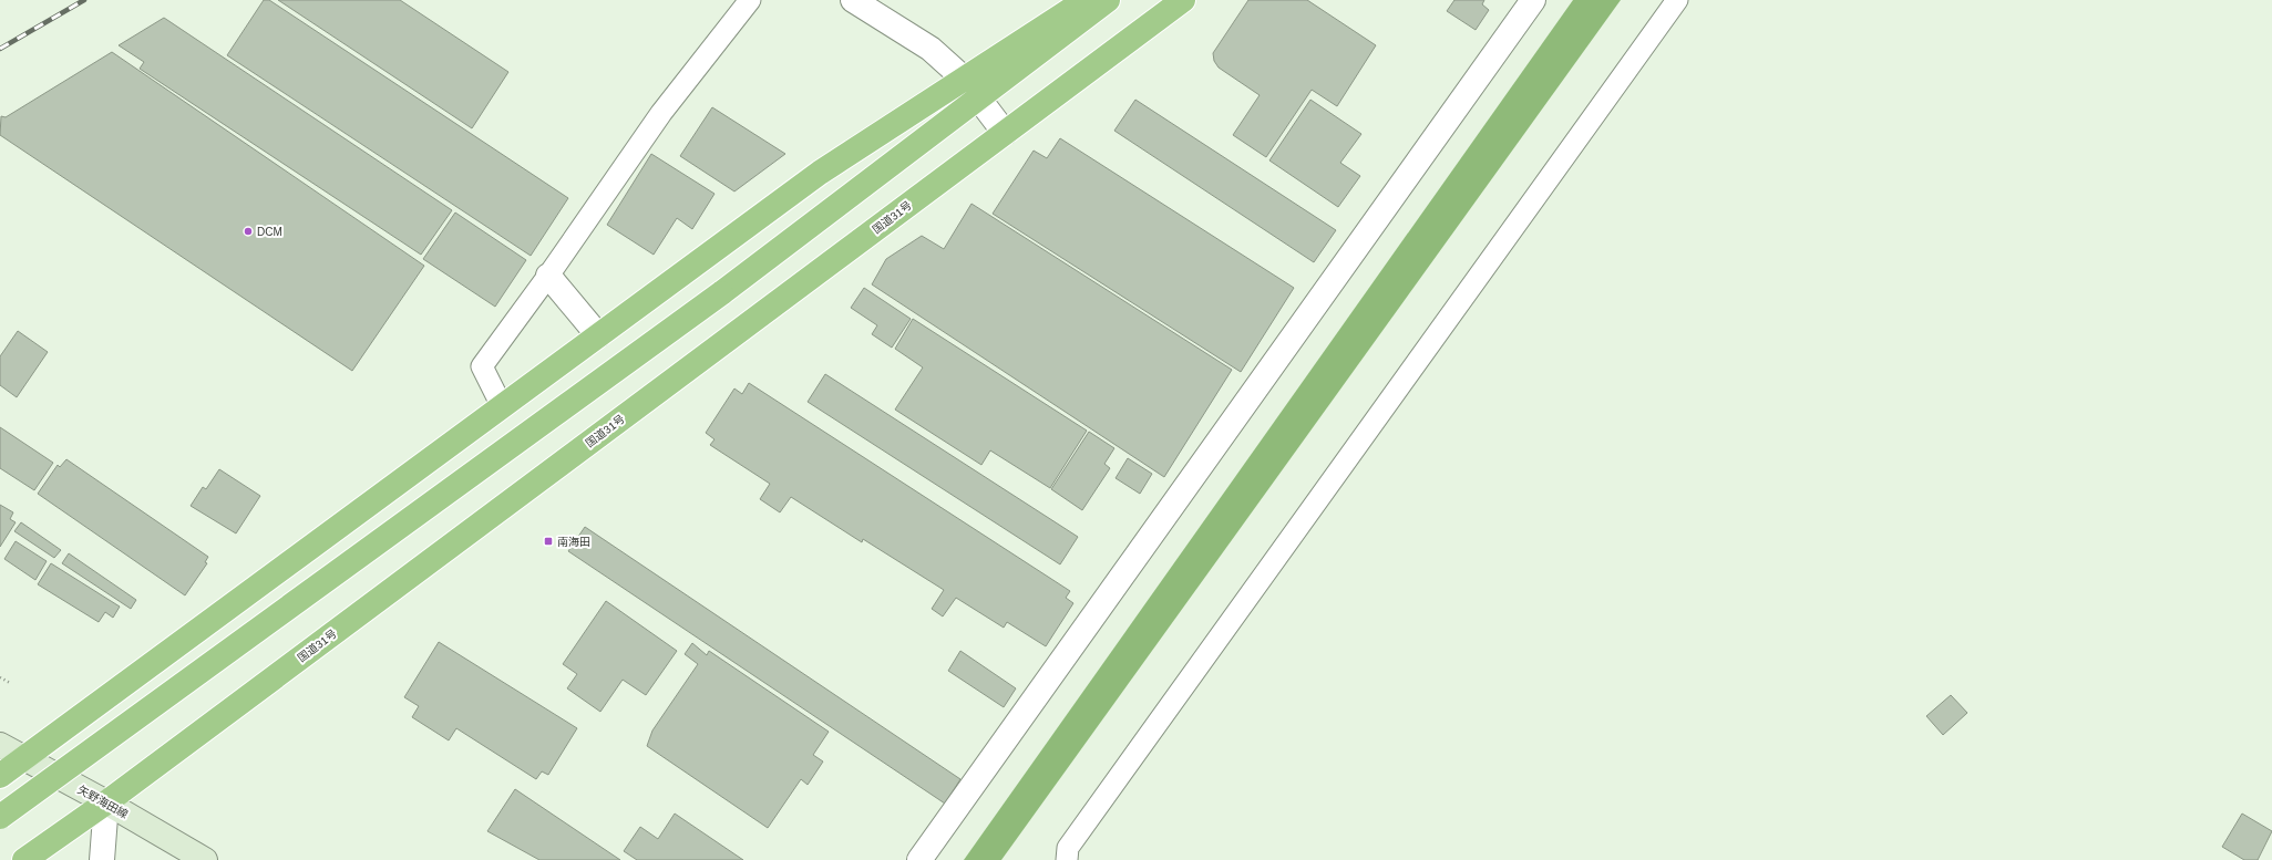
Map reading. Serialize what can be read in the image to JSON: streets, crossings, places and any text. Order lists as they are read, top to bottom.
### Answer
{
  "streets": {
    "highway": ["国道31号"],
    "main road": ["矢野海田線"]
  },
  "crossings": [
    ["国道31号", "矢野海田線"]
  ],
  "places": {
    "other": ["DCM"],
    "transit": ["南海田"]
  }
}
